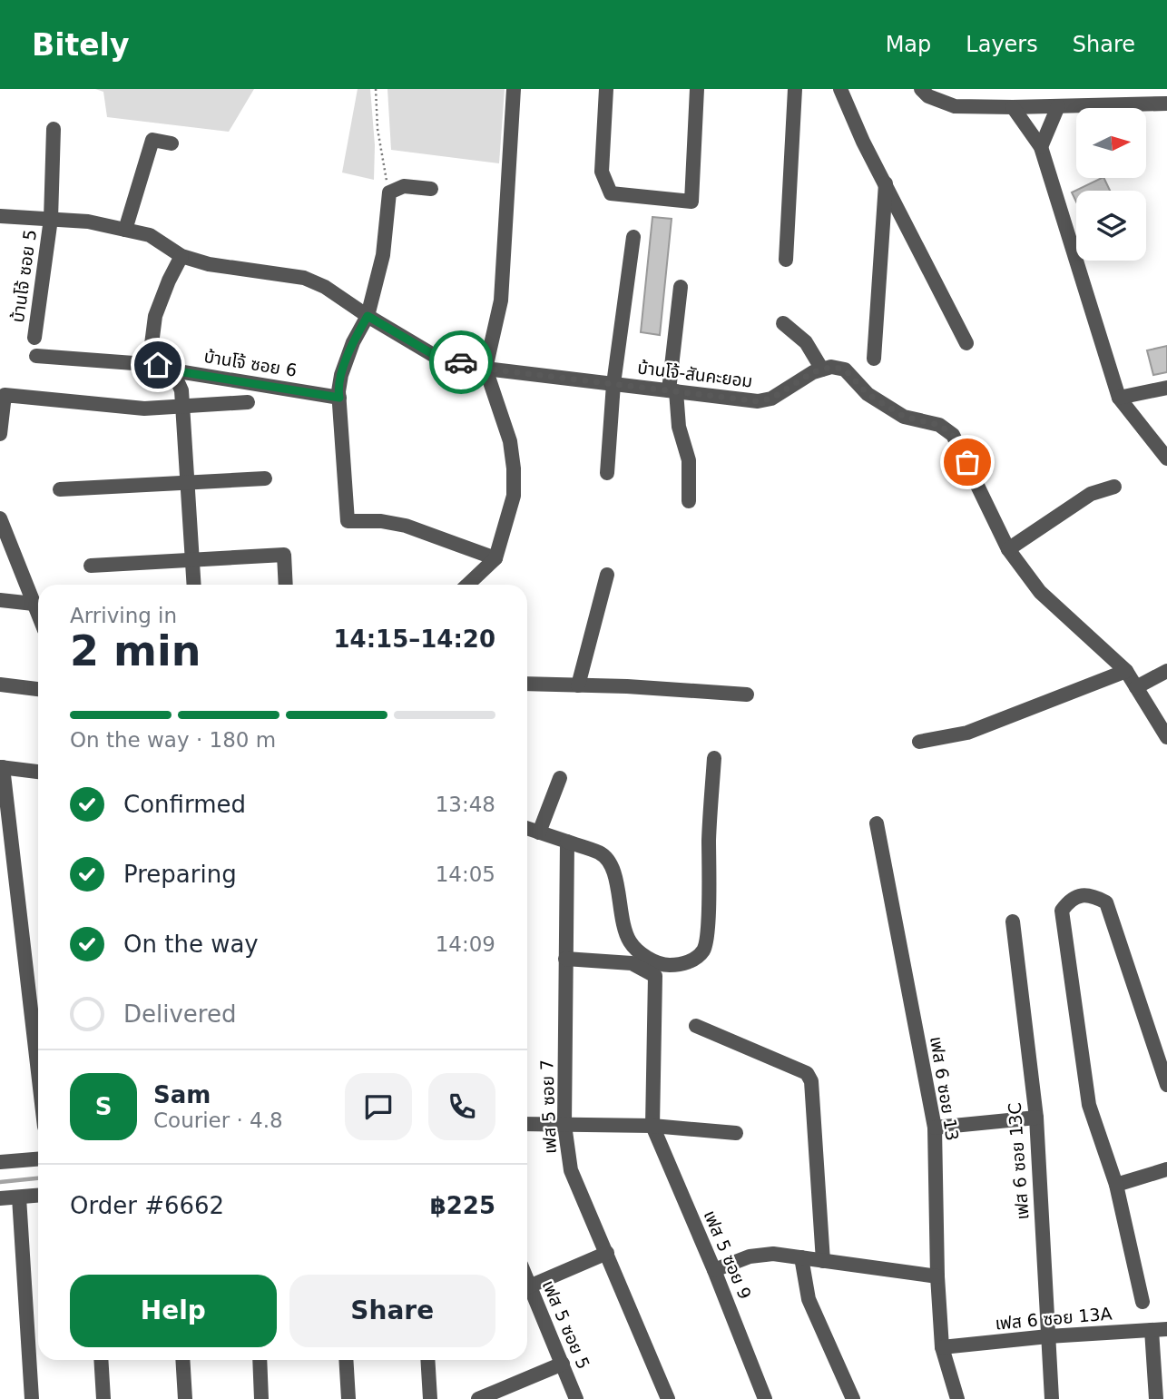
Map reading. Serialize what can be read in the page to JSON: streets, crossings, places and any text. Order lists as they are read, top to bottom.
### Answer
{
  "streets": {
    "street": [
      "บ้านโจ้ ซอย 5",
      "บ้านโจ้ ซอย 6",
      "บ้านโจ้-สันคะยอม",
      "เฟส 6 ซอย 13",
      "เฟส 5 ซอย 7",
      "เฟส 6 ซอย 13C",
      "เฟส 5 ซอย 9",
      "เฟส 6 ซอย 13A",
      "เฟส 5 ซอย 5"
    ]
  },
  "crossings": [
    ["บ้านโจ้ ซอย 5", "บ้านโจ้-สันคะยอม"],
    ["เฟส 6 ซอย 13", "เฟส 6 ซอย 13A"],
    ["เฟส 6 ซอย 13C", "เฟส 6 ซอย 13A"]
  ],
  "north": "right",
  "page": {
    "header": "Bitely",
    "nav": ["Map", "Layers", "Share"],
    "heading": ["2 min", "Arriving in", "14:15–14:20"],
    "panel": [
      "Sam",
      "Courier · 4.8",
      "Order #6662",
      "฿225"
    ],
    "bar": "On the way · 180 m",
    "list": [
      ["Confirmed", "13:48"],
      ["Preparing", "14:05"],
      ["On the way", "14:09"],
      "Delivered"
    ],
    "round": "S",
    "buttons": ["Help", "Share"]
  }
}
